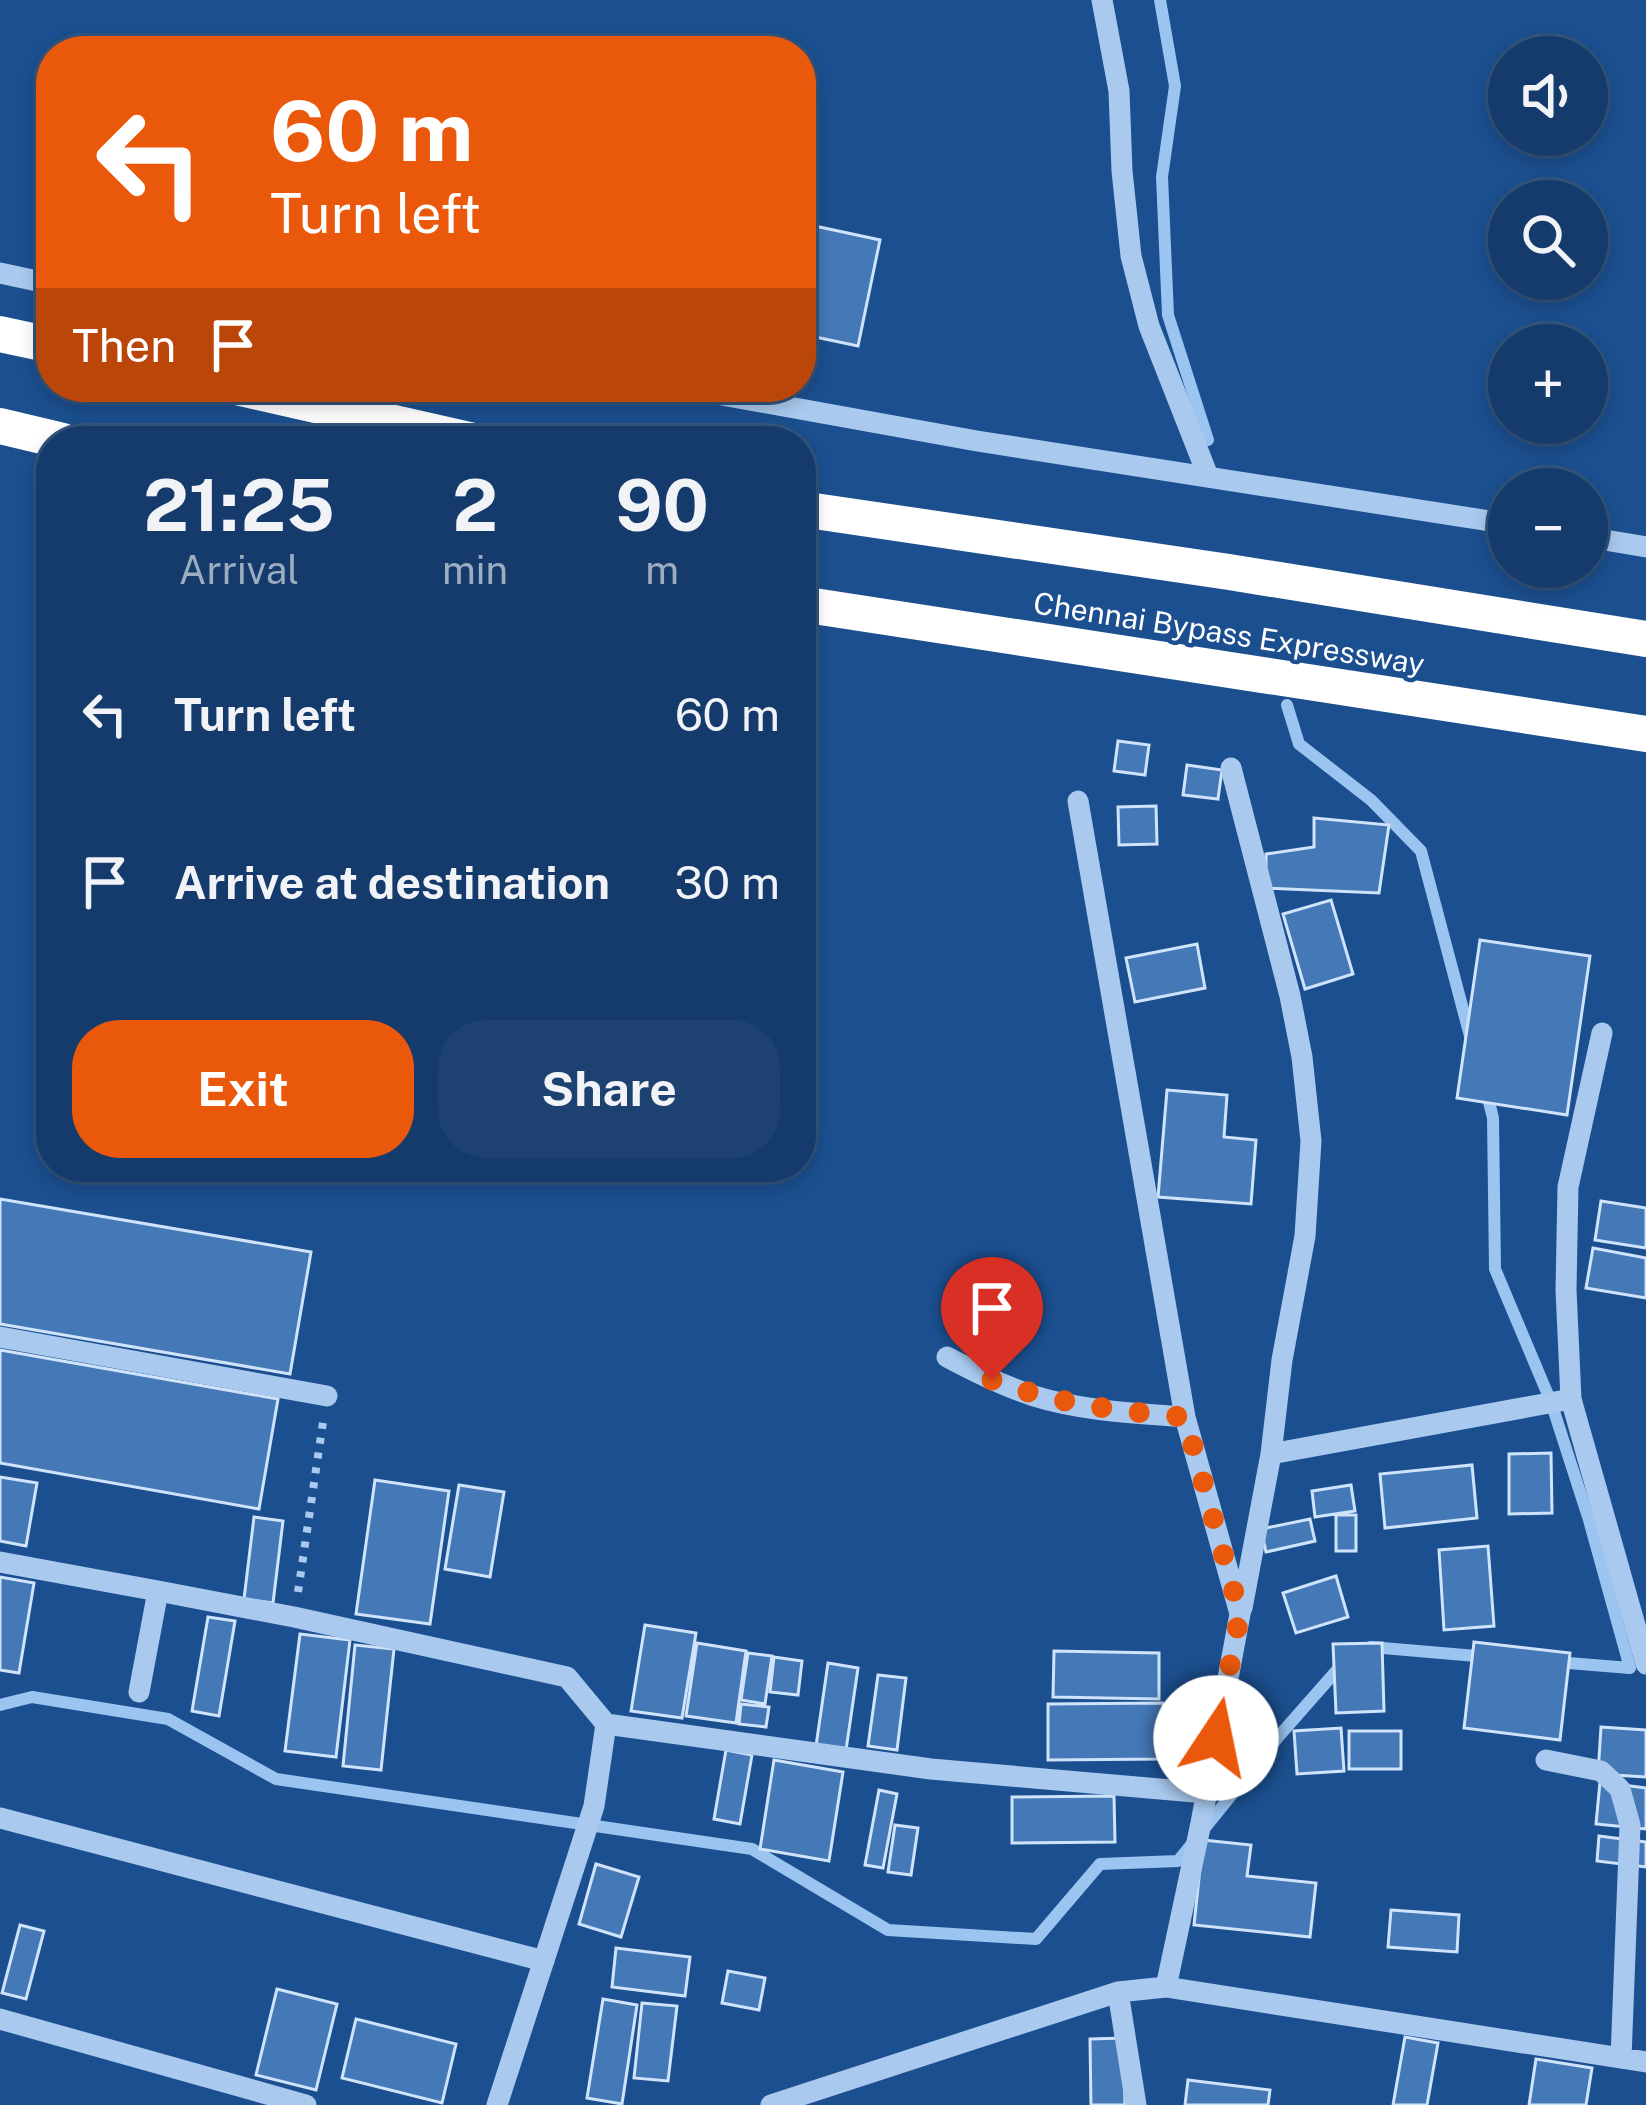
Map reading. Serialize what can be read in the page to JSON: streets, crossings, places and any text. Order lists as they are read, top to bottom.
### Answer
{
  "streets": {
    "highway": ["Chennai Bypass Expressway"]
  },
  "page": {
    "map_buttons": ["+", "−"],
    "turn": ["60 m", "Turn left"],
    "then": "Then",
    "eta": [
      "21:25",
      "Arrival",
      "2",
      "min",
      "90",
      "m"
    ],
    "list": [
      {
        "name": "Turn left",
        "value": "60 m"
      },
      {
        "name": "Arrive at destination",
        "value": "30 m"
      }
    ],
    "buttons": ["Exit", "Share"]
  }
}
